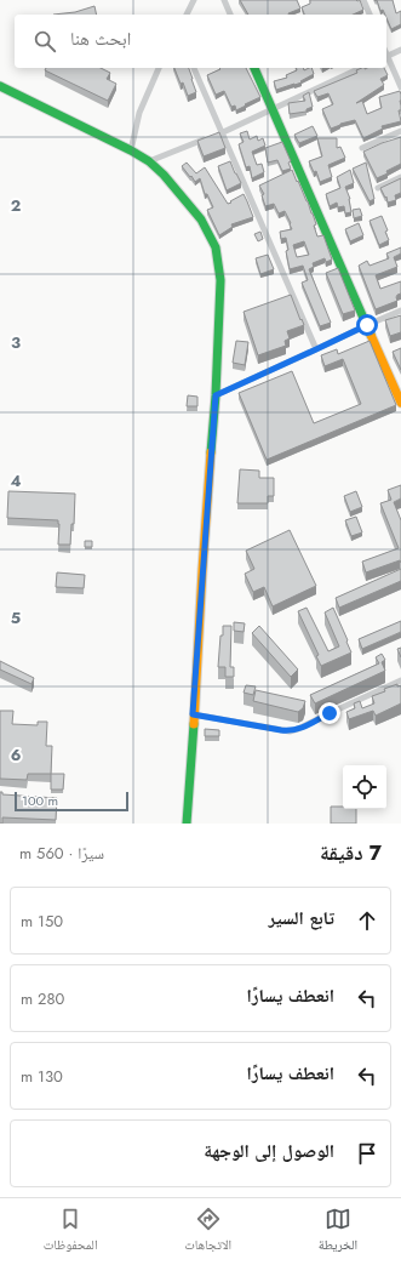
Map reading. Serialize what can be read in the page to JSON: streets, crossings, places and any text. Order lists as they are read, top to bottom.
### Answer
{
  "scale_bar": "100 m",
  "page": {
    "search": "ابحث هنا",
    "scale": "100 m",
    "heading": ["7 دقيقة", "سيرًا · 560 m"],
    "list": [
      ["تابع السير", "150 m"],
      ["انعطف يسارًا", "280 m"],
      ["انعطف يسارًا", "130 m"],
      "الوصول إلى الوجهة"
    ],
    "nav": ["الخريطة", "الاتجاهات", "المحفوظات"]
  },
  "grid": {
    "rows": [
      "2",
      "3",
      "4",
      "5",
      "6"
    ]
  }
}
